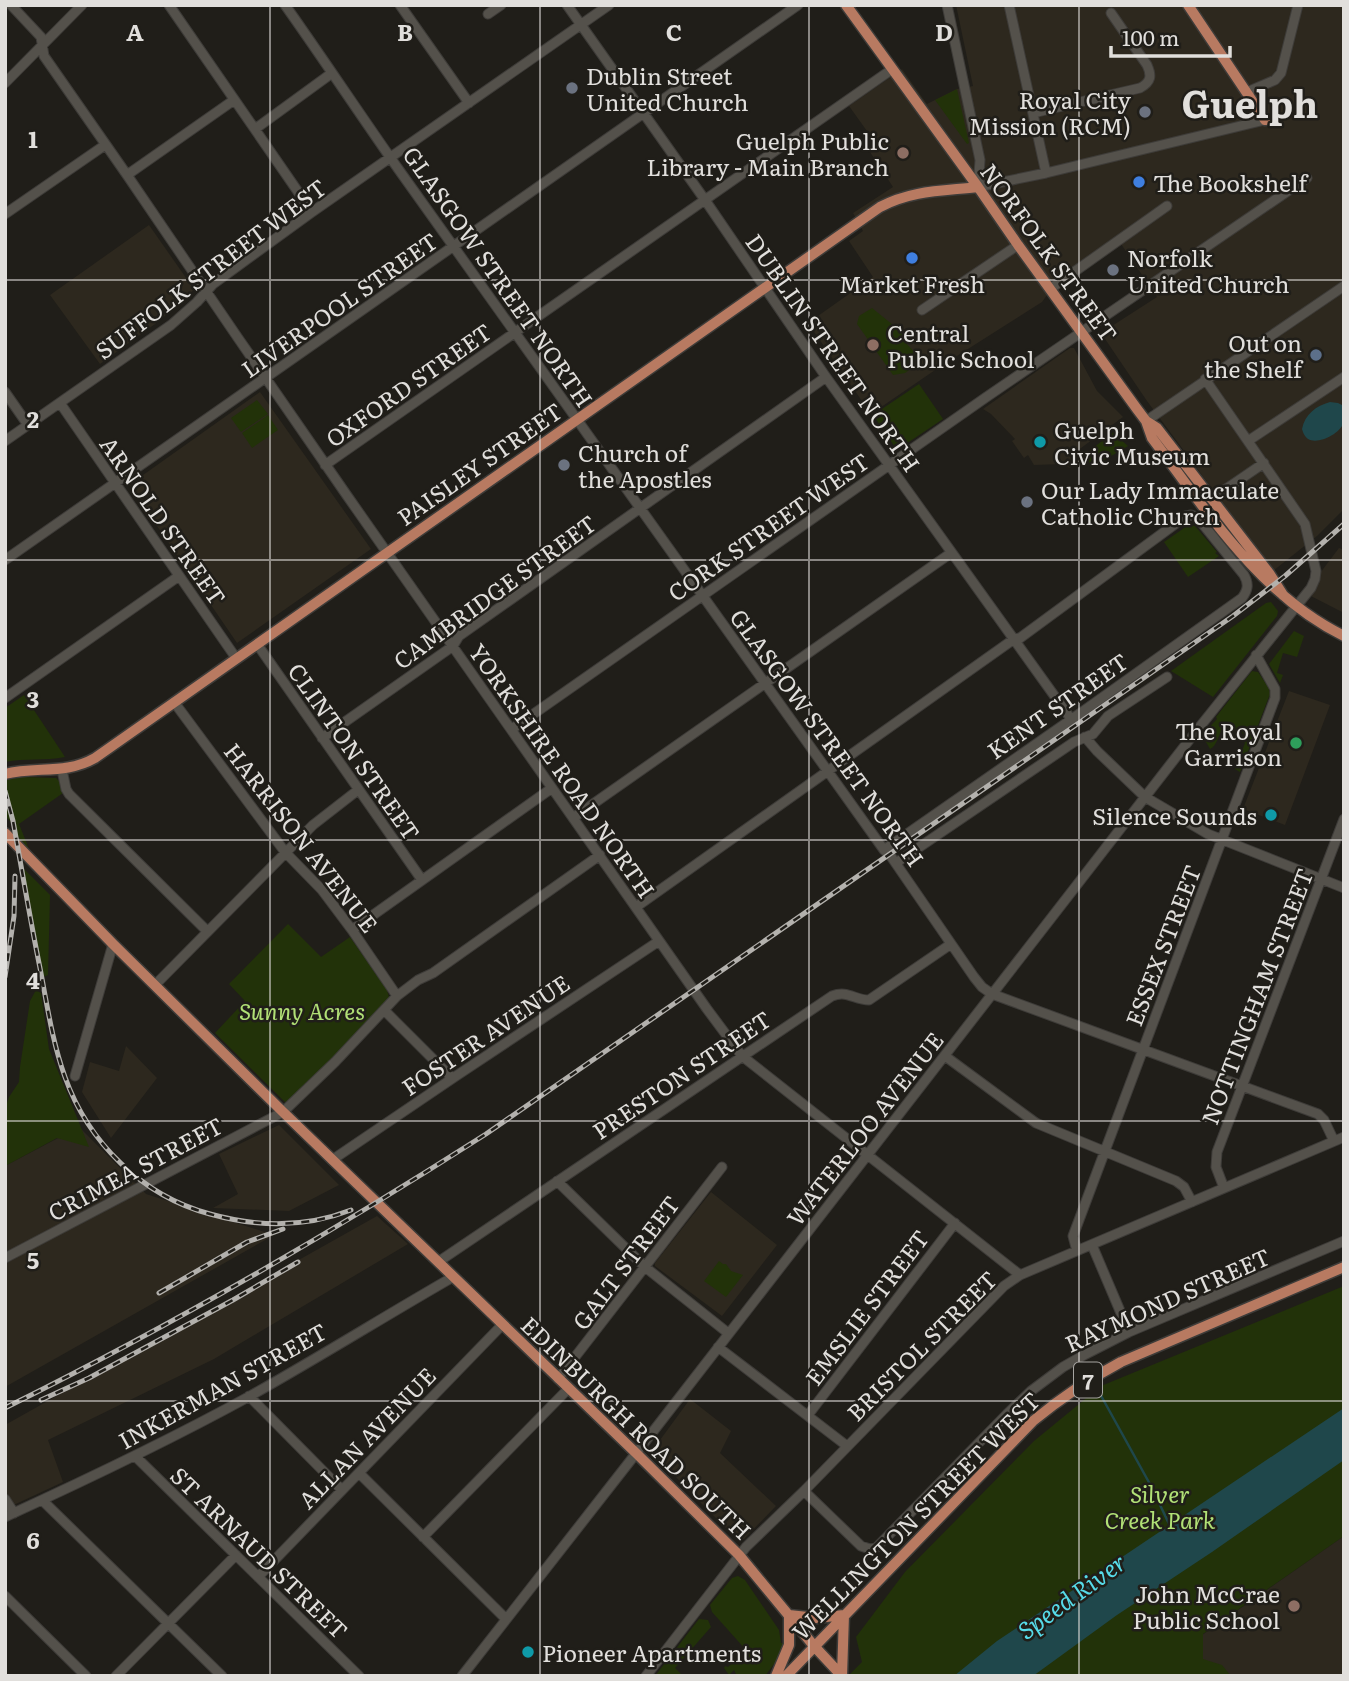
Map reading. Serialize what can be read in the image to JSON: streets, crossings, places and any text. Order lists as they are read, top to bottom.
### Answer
{
  "streets": {
    "main road": [
      "NORFOLK STREET",
      "PAISLEY STREET",
      "7",
      "EDINBURGH ROAD SOUTH",
      "WELLINGTON STREET WEST"
    ],
    "street": [
      "SUFFOLK STREET WEST",
      "GLASGOW STREET NORTH",
      "LIVERPOOL STREET",
      "DUBLIN STREET NORTH",
      "OXFORD STREET",
      "ARNOLD STREET",
      "CORK STREET WEST",
      "CAMBRIDGE STREET",
      "KENT STREET",
      "CLINTON STREET",
      "YORKSHIRE ROAD NORTH",
      "HARRISON AVENUE",
      "ESSEX STREET",
      "NOTTINGHAM STREET",
      "FOSTER AVENUE",
      "PRESTON STREET",
      "WATERLOO AVENUE",
      "CRIMEA STREET",
      "GALT STREET",
      "RAYMOND STREET",
      "EMSLIE STREET",
      "BRISTOL STREET",
      "INKERMAN STREET",
      "ALLAN AVENUE",
      "ST ARNAUD STREET"
    ]
  },
  "crossings": [
    ["NORFOLK STREET", "OXFORD STREET"],
    ["NORFOLK STREET", "PAISLEY STREET"],
    ["NORFOLK STREET", "CORK STREET WEST"],
    ["NORFOLK STREET", "WATERLOO AVENUE"],
    ["SUFFOLK STREET WEST", "GLASGOW STREET NORTH"],
    ["SUFFOLK STREET WEST", "DUBLIN STREET NORTH"],
    ["SUFFOLK STREET WEST", "ARNOLD STREET"],
    ["SUFFOLK STREET WEST", "YORKSHIRE ROAD NORTH"],
    ["GLASGOW STREET NORTH", "LIVERPOOL STREET"],
    ["GLASGOW STREET NORTH", "OXFORD STREET"],
    ["GLASGOW STREET NORTH", "PAISLEY STREET"],
    ["GLASGOW STREET NORTH", "CORK STREET WEST"],
    ["GLASGOW STREET NORTH", "CAMBRIDGE STREET"],
    ["GLASGOW STREET NORTH", "KENT STREET"],
    ["GLASGOW STREET NORTH", "PRESTON STREET"],
    ["GLASGOW STREET NORTH", "WATERLOO AVENUE"],
    ["LIVERPOOL STREET", "DUBLIN STREET NORTH"],
    ["LIVERPOOL STREET", "ARNOLD STREET"],
    ["LIVERPOOL STREET", "YORKSHIRE ROAD NORTH"],
    ["DUBLIN STREET NORTH", "OXFORD STREET"],
    ["DUBLIN STREET NORTH", "PAISLEY STREET"],
    ["DUBLIN STREET NORTH", "CORK STREET WEST"],
    ["DUBLIN STREET NORTH", "CAMBRIDGE STREET"],
    ["DUBLIN STREET NORTH", "KENT STREET"],
    ["OXFORD STREET", "YORKSHIRE ROAD NORTH"],
    ["PAISLEY STREET", "ARNOLD STREET"],
    ["PAISLEY STREET", "CLINTON STREET"],
    ["PAISLEY STREET", "YORKSHIRE ROAD NORTH"],
    ["PAISLEY STREET", "HARRISON AVENUE"],
    ["CORK STREET WEST", "YORKSHIRE ROAD NORTH"],
    ["CAMBRIDGE STREET", "CLINTON STREET"],
    ["CAMBRIDGE STREET", "YORKSHIRE ROAD NORTH"],
    ["YORKSHIRE ROAD NORTH", "FOSTER AVENUE"],
    ["YORKSHIRE ROAD NORTH", "PRESTON STREET"],
    ["YORKSHIRE ROAD NORTH", "WATERLOO AVENUE"],
    ["YORKSHIRE ROAD NORTH", "CRIMEA STREET"],
    ["YORKSHIRE ROAD NORTH", "EMSLIE STREET"],
    ["YORKSHIRE ROAD NORTH", "BRISTOL STREET"],
    ["HARRISON AVENUE", "CRIMEA STREET"],
    ["ESSEX STREET", "WATERLOO AVENUE"],
    ["ESSEX STREET", "BRISTOL STREET"],
    ["NOTTINGHAM STREET", "BRISTOL STREET"],
    ["FOSTER AVENUE", "EDINBURGH ROAD SOUTH"],
    ["PRESTON STREET", "EDINBURGH ROAD SOUTH"],
    ["WATERLOO AVENUE", "EDINBURGH ROAD SOUTH"],
    ["CRIMEA STREET", "EDINBURGH ROAD SOUTH"],
    ["GALT STREET", "EDINBURGH ROAD SOUTH"],
    ["RAYMOND STREET", "BRISTOL STREET"],
    ["BRISTOL STREET", "EDINBURGH ROAD SOUTH"],
    ["INKERMAN STREET", "EDINBURGH ROAD SOUTH"],
    ["INKERMAN STREET", "ST ARNAUD STREET"],
    ["EDINBURGH ROAD SOUTH", "ALLAN AVENUE"],
    ["EDINBURGH ROAD SOUTH", "WELLINGTON STREET WEST"],
    ["ALLAN AVENUE", "ST ARNAUD STREET"]
  ],
  "districts": ["Guelph"],
  "water": ["Speed River"],
  "parks": ["Sunny Acres", "Silver Creek Park"],
  "places": [
    "Dublin Street United Church",
    "Royal City Mission (RCM)",
    "Guelph Public Library - Main Branch",
    "The Bookshelf",
    "Market Fresh",
    "Norfolk United Church",
    "Central Public School",
    "Out on the Shelf",
    "Guelph Civic Museum",
    "Church of the Apostles",
    "Our Lady Immaculate Catholic Church",
    "The Royal Garrison",
    "Silence Sounds",
    "John McCrae Public School",
    "Pioneer Apartments"
  ],
  "scale_bar": "100 m",
  "grid": {
    "columns": [
      "A",
      "B",
      "C",
      "D"
    ],
    "rows": [
      "1",
      "2",
      "3",
      "4",
      "5",
      "6"
    ]
  }
}
